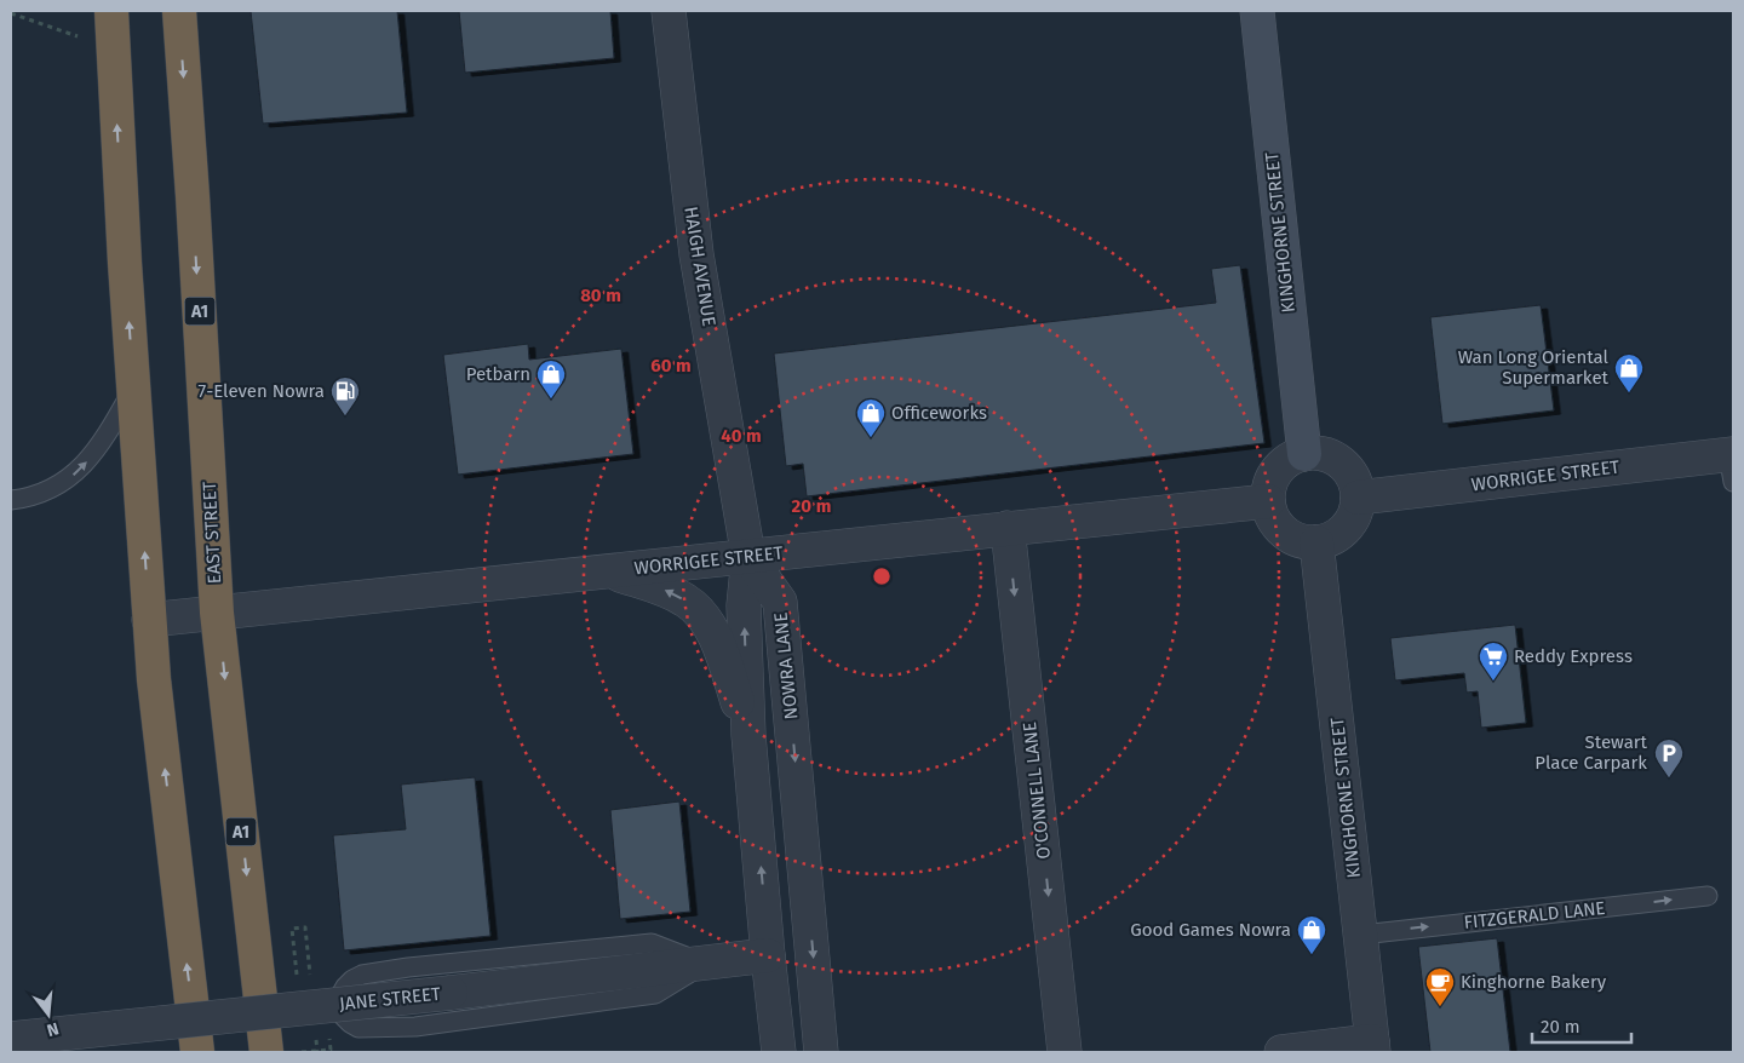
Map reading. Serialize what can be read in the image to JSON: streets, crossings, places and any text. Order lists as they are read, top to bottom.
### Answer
{
  "streets": {
    "highway": ["A1", "EAST STREET"],
    "street": [
      "KINGHORNE STREET",
      "HAIGH AVENUE",
      "WORRIGEE STREET",
      "NOWRA LANE",
      "O'CONNELL LANE",
      "JANE STREET"
    ],
    "lane": ["FITZGERALD LANE"]
  },
  "crossings": [
    ["KINGHORNE STREET", "WORRIGEE STREET"],
    ["KINGHORNE STREET", "FITZGERALD LANE"],
    ["HAIGH AVENUE", "WORRIGEE STREET"],
    ["HAIGH AVENUE", "NOWRA LANE"],
    ["WORRIGEE STREET", "EAST STREET"],
    ["WORRIGEE STREET", "NOWRA LANE"],
    ["WORRIGEE STREET", "O'CONNELL LANE"],
    ["NOWRA LANE", "JANE STREET"]
  ],
  "one_way": ["O'CONNELL LANE", "FITZGERALD LANE"],
  "places": {
    "shop": [
      "Wan Long Oriental Supermarket",
      "Petbarn",
      "Officeworks",
      "Good Games Nowra"
    ],
    "fuel station": ["7-Eleven Nowra"],
    "supermarket": ["Reddy Express"],
    "parking": ["Stewart Place Carpark"],
    "cafe": ["Kinghorne Bakery"]
  },
  "scale_bar": "20 m",
  "north": "bottom",
  "rings": [
    "80 m",
    "60 m",
    "40 m",
    "20 m"
  ]
}
